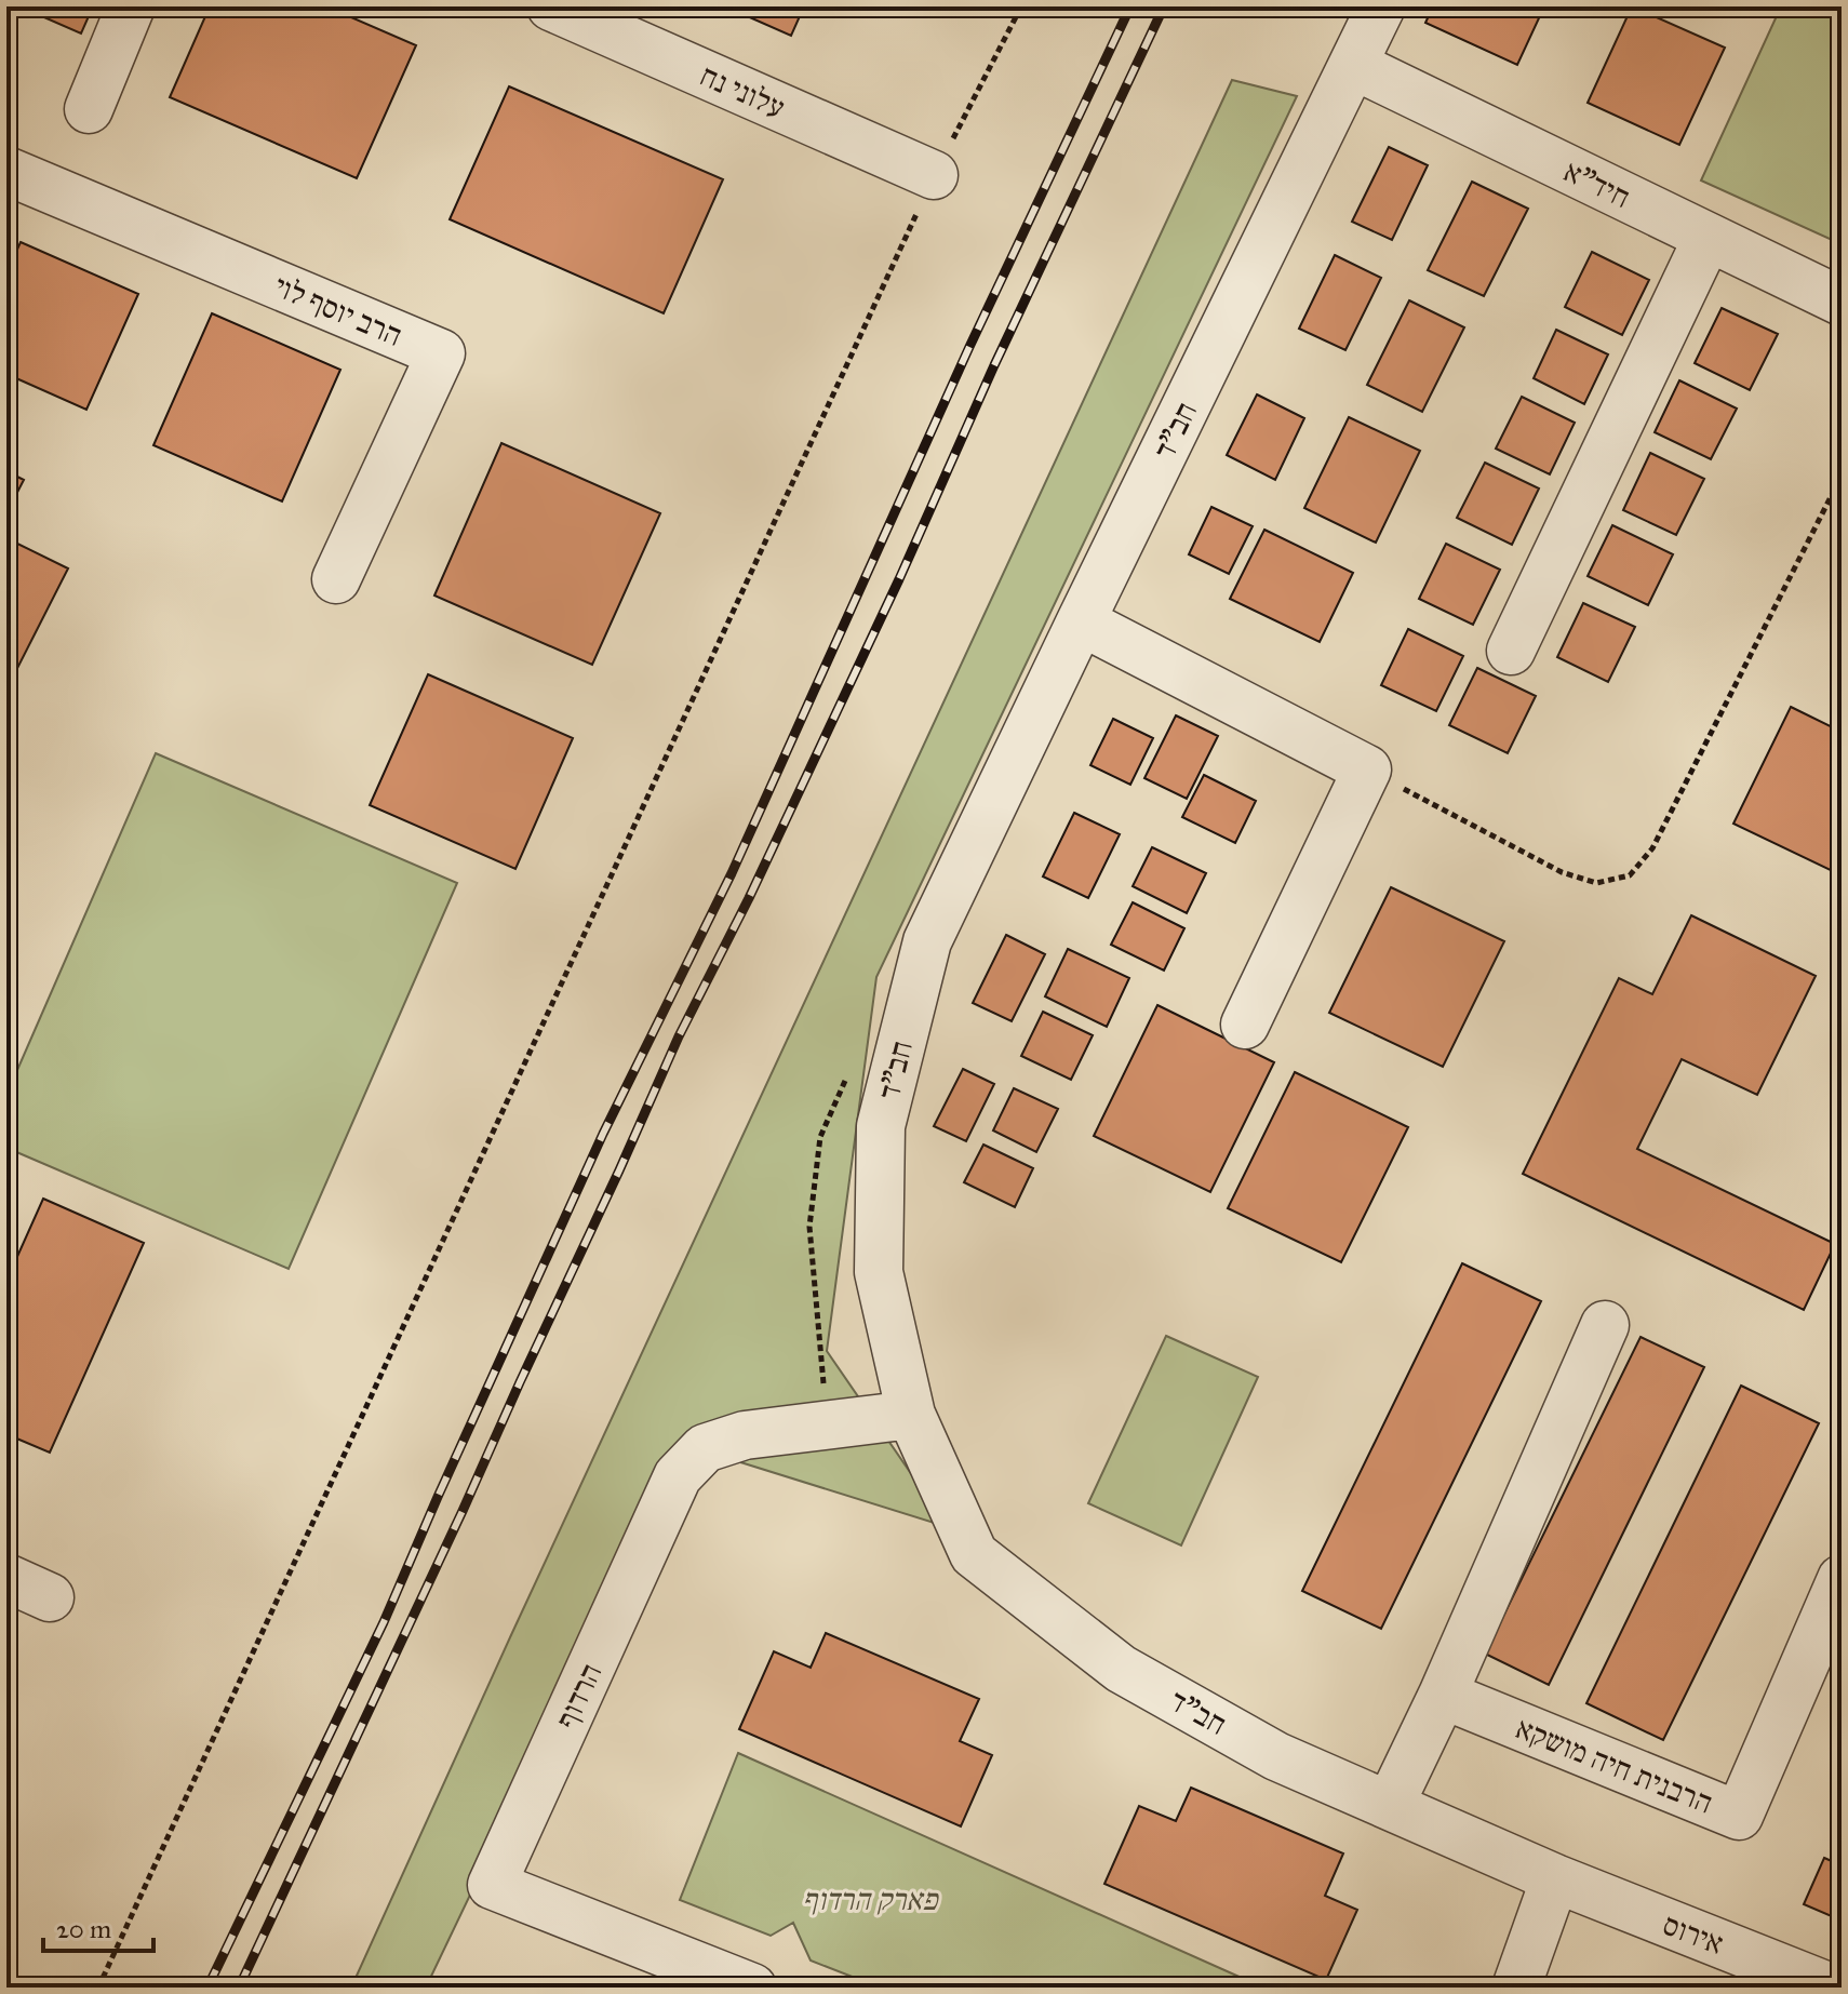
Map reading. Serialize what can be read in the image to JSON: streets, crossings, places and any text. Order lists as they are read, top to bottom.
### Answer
{
  "streets": {
    "street": [
      "עלוני נח",
      "חיד\"א",
      "הרב יוסף לוי",
      "חב\"ד",
      "הרדוף",
      "הרבנית חיה מושקא",
      "אירוס"
    ]
  },
  "crossings": [
    ["חיד\"א", "חב\"ד"],
    ["חב\"ד", "הרדוף"],
    ["חב\"ד", "אירוס"]
  ],
  "parks": ["פארק הרדוף"],
  "scale_bar": "20 m"
}
